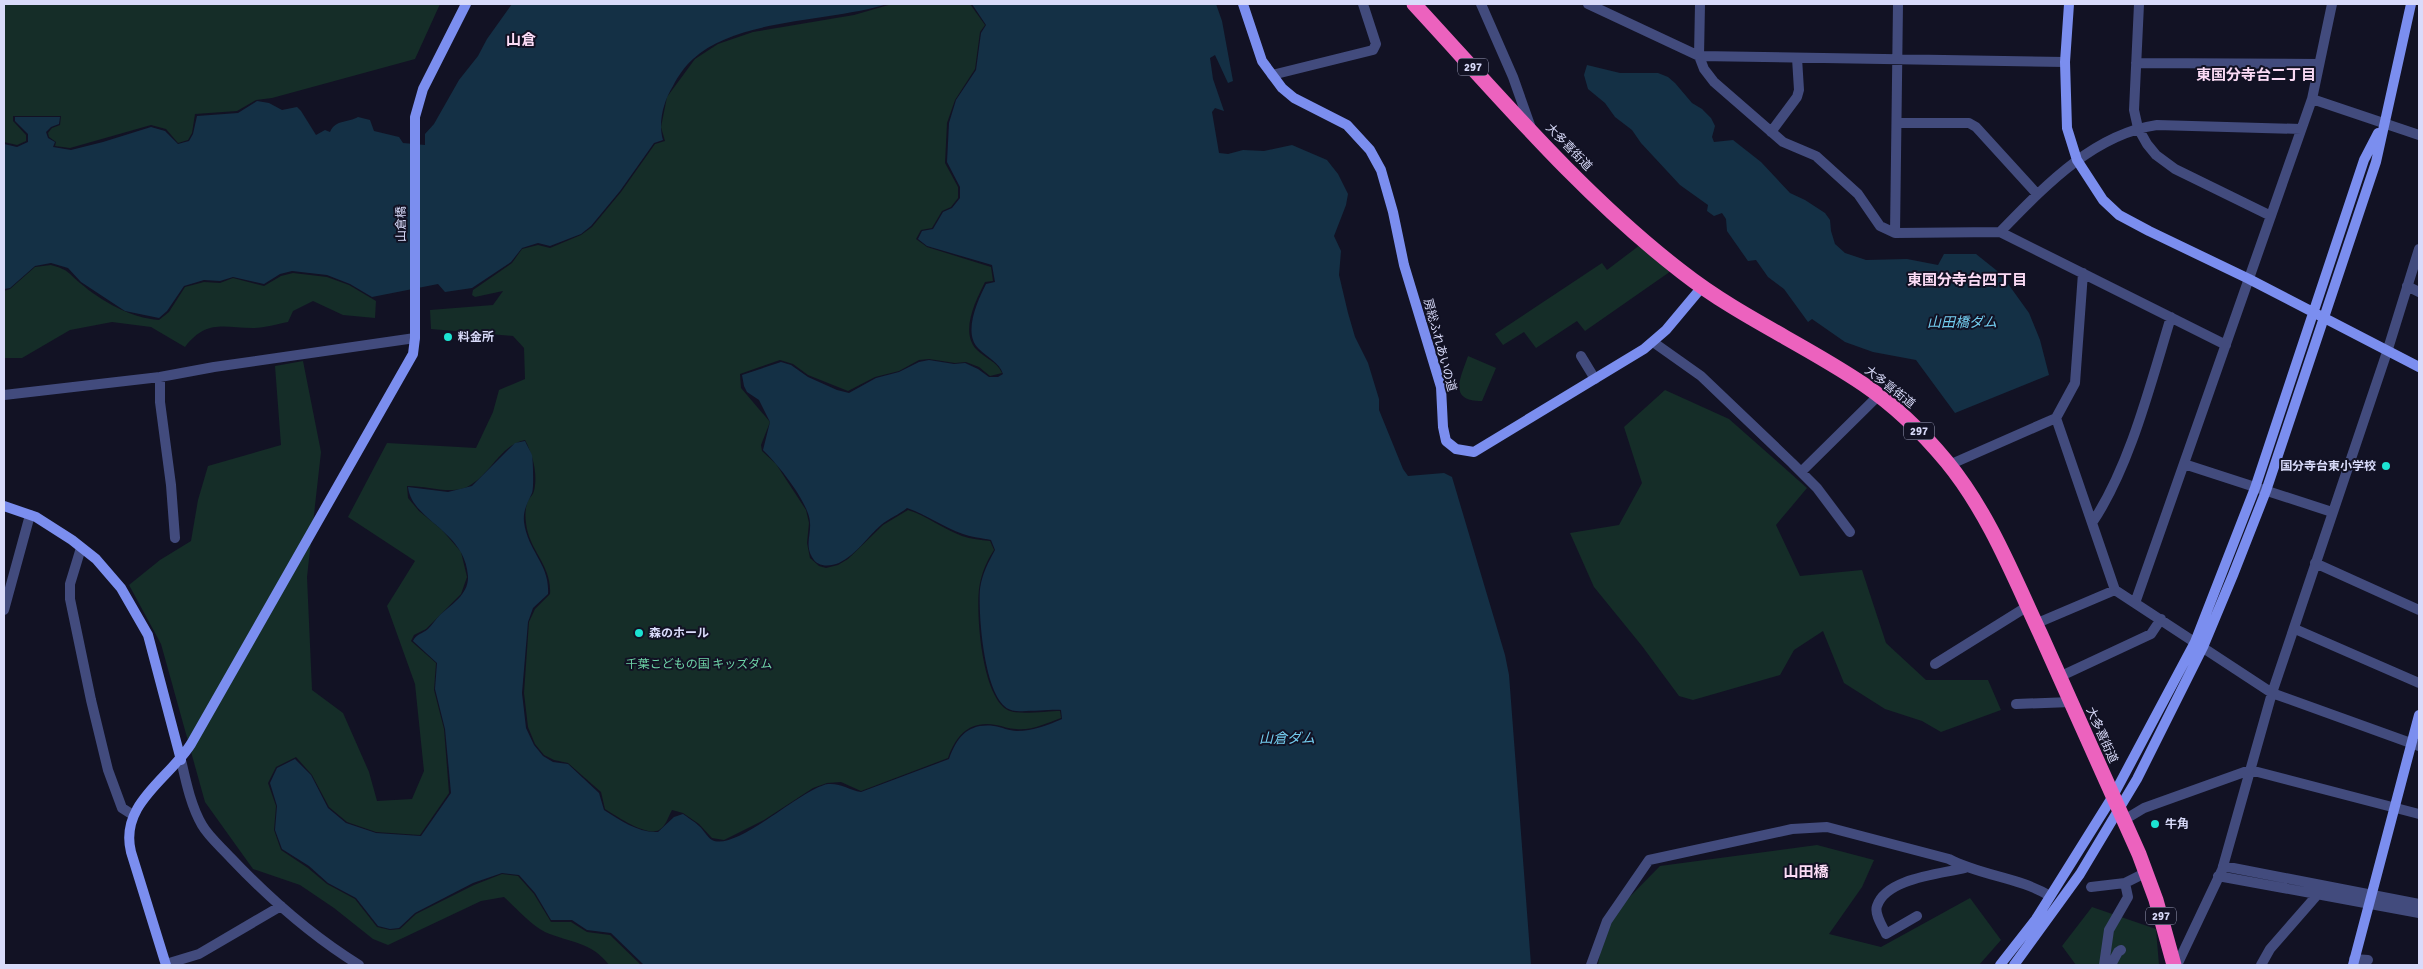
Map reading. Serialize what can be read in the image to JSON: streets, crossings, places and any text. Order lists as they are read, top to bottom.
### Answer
{
  "streets": {
    "highway": ["297", "大多喜街道"],
    "street": ["山倉橋", "房総ふれあいの道"]
  },
  "crossings": [
    ["大多喜街道", "房総ふれあいの道"]
  ],
  "districts": [
    "山倉",
    "東国分寺台二丁目",
    "東国分寺台四丁目",
    "山田橋"
  ],
  "water": ["山田橋ダム", "山倉ダム"],
  "parks": ["千葉こどもの国 キッズダム"],
  "places": [
    "料金所",
    "国分寺台東小学校",
    "森のホール",
    "牛角"
  ]
}
